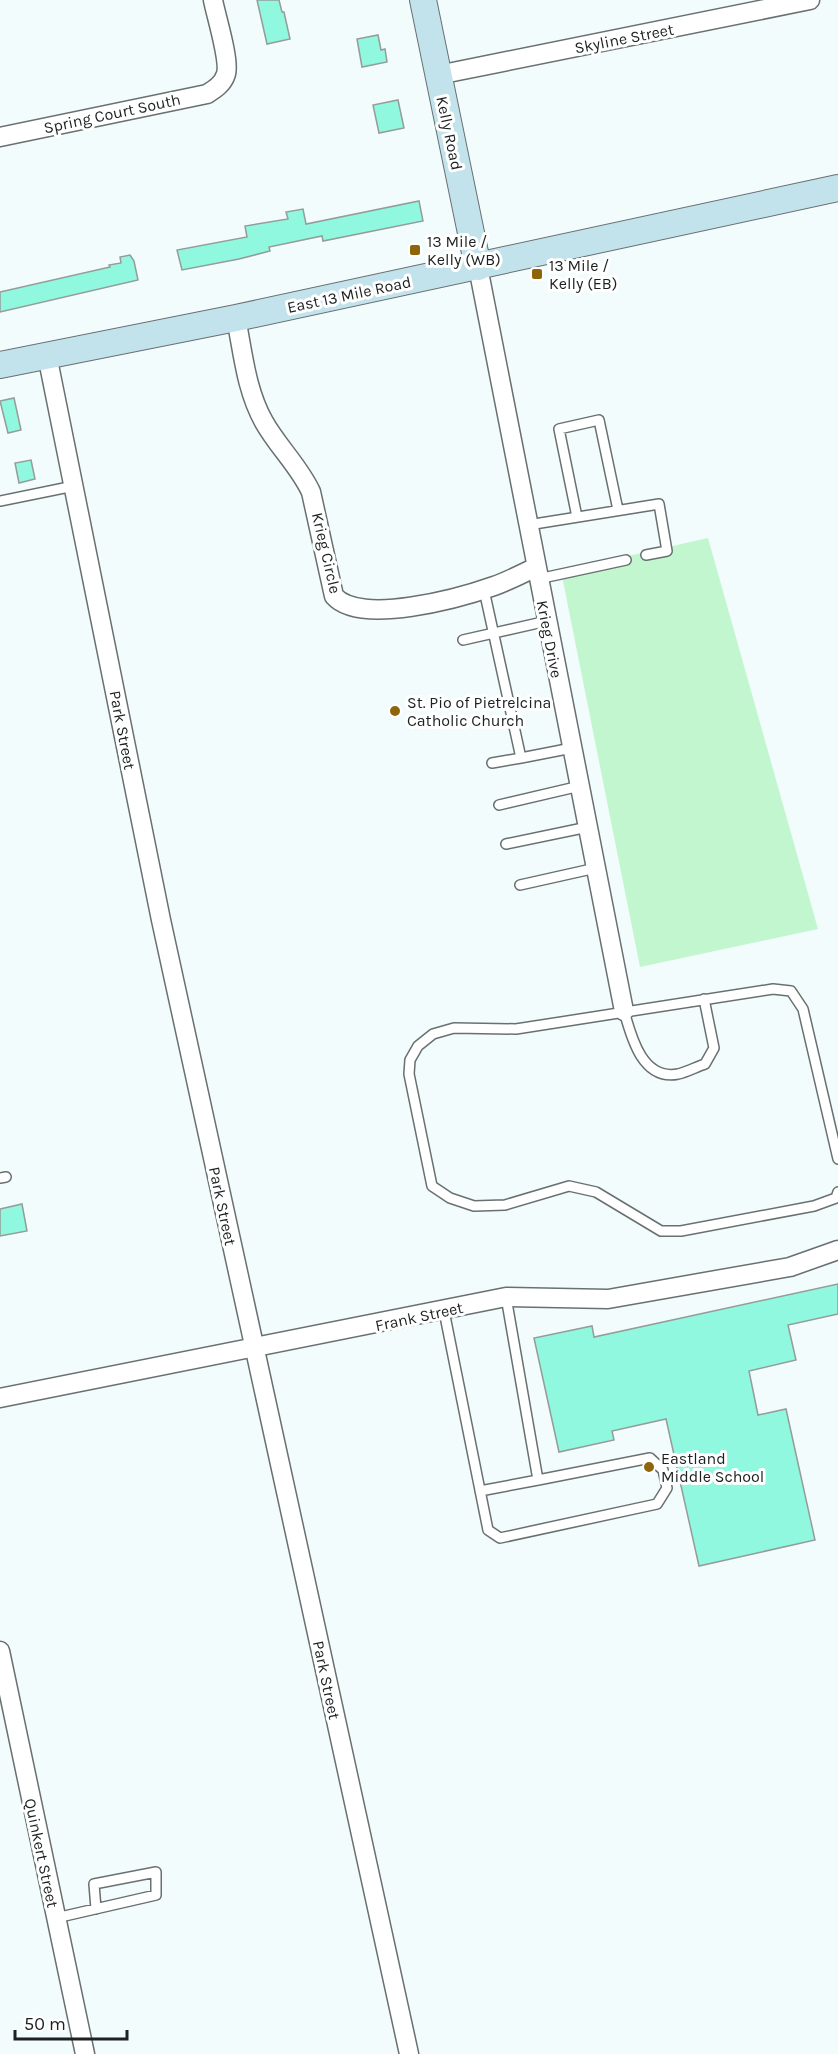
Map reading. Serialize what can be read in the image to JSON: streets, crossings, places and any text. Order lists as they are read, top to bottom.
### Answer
{
  "streets": {
    "main road": ["Kelly Road", "East 13 Mile Road"],
    "street": [
      "Skyline Street",
      "Spring Court South",
      "Krieg Circle",
      "Krieg Drive",
      "Park Street",
      "Frank Street",
      "Quinkert Street"
    ]
  },
  "crossings": [
    ["Skyline Street", "Kelly Road"],
    ["Kelly Road", "East 13 Mile Road"],
    ["Kelly Road", "Krieg Drive"],
    ["East 13 Mile Road", "Krieg Circle"],
    ["East 13 Mile Road", "Krieg Drive"],
    ["East 13 Mile Road", "Park Street"],
    ["Krieg Circle", "Krieg Drive"],
    ["Park Street", "Frank Street"]
  ],
  "places": {
    "transit": ["13 Mile / Kelly (WB)", "13 Mile / Kelly (EB)"],
    "other": ["St. Pio of Pietrelcina Catholic Church", "Eastland Middle School"]
  },
  "scale_bar": "50 m"
}
